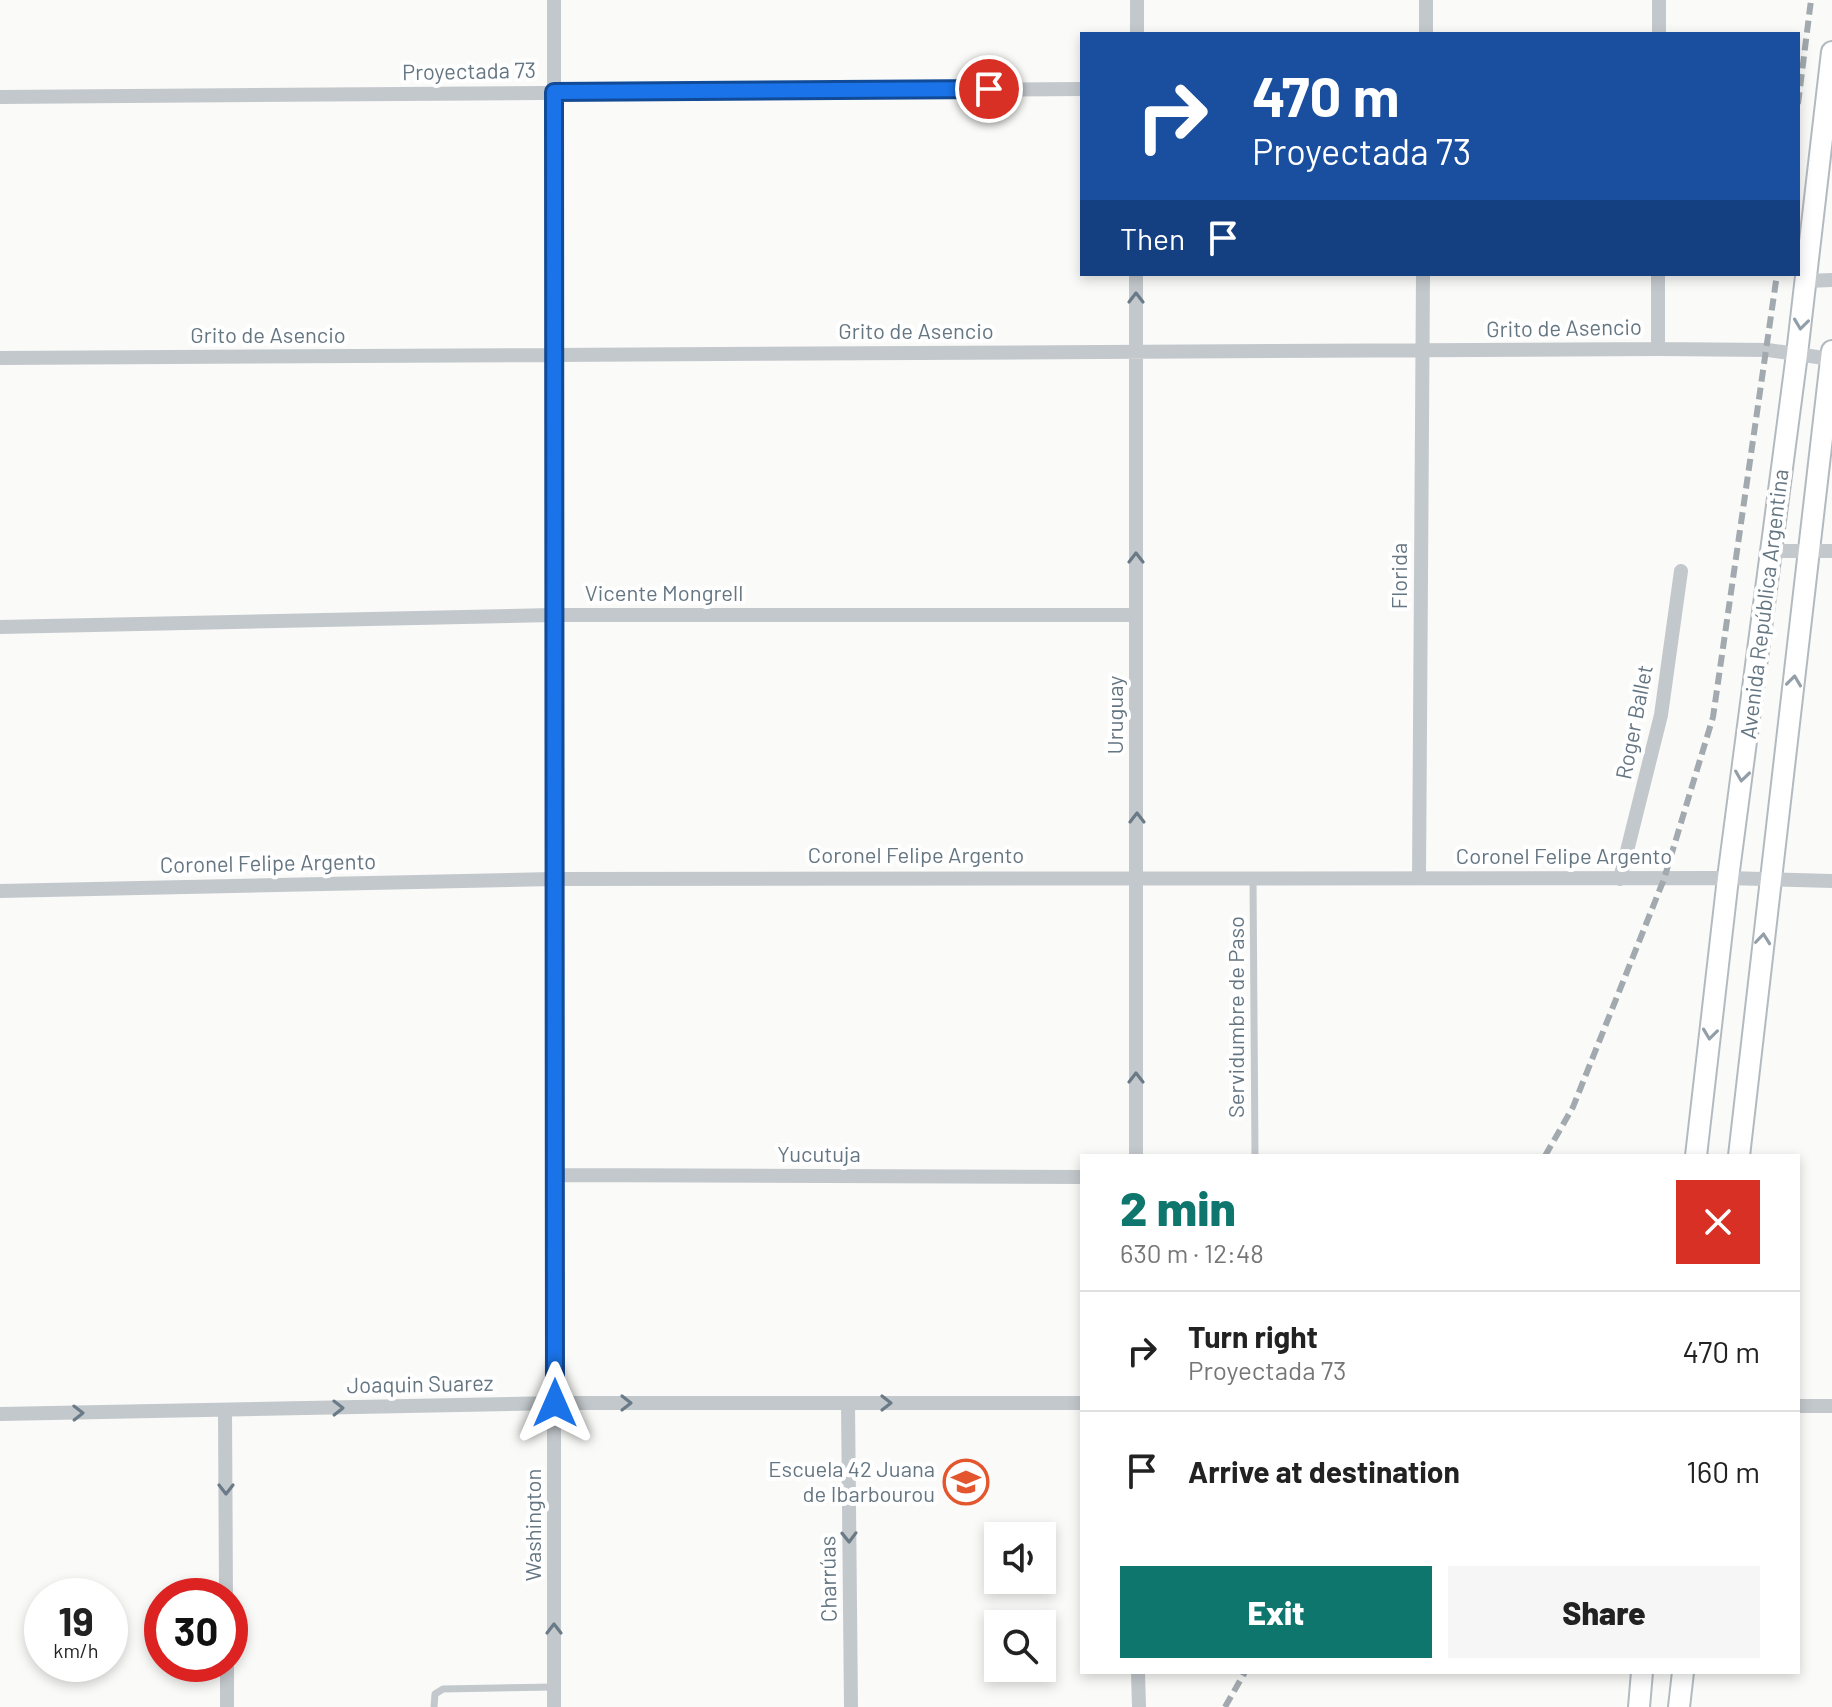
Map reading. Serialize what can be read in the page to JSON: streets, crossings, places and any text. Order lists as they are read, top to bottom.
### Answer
{
  "streets": {
    "street": [
      "Proyectada 73",
      "Grito de Asencio",
      "Florida",
      "Vicente Mongrell",
      "Avenida República Argentina",
      "Uruguay",
      "Roger Ballet",
      "Coronel Felipe Argento",
      "Yucutuja",
      "Joaquin Suarez",
      "Washington",
      "Charrúas"
    ],
    "lane": ["Servidumbre de Paso"]
  },
  "crossings": [
    ["Proyectada 73", "Washington"],
    ["Grito de Asencio", "Florida"],
    ["Grito de Asencio", "Avenida República Argentina"],
    ["Grito de Asencio", "Uruguay"],
    ["Grito de Asencio", "Washington"],
    ["Florida", "Coronel Felipe Argento"],
    ["Vicente Mongrell", "Uruguay"],
    ["Vicente Mongrell", "Washington"],
    ["Avenida República Argentina", "Coronel Felipe Argento"],
    ["Uruguay", "Coronel Felipe Argento"],
    ["Roger Ballet", "Coronel Felipe Argento"],
    ["Coronel Felipe Argento", "Servidumbre de Paso"],
    ["Coronel Felipe Argento", "Washington"],
    ["Yucutuja", "Washington"],
    ["Joaquin Suarez", "Washington"],
    ["Joaquin Suarez", "Charrúas"]
  ],
  "one_way": ["Uruguay", "Joaquin Suarez", "Charrúas"],
  "places": {
    "school or university": ["Escuela 42 Juana de Ibarbourou"]
  },
  "page": {
    "turn": ["470 m", "Proyectada 73"],
    "then": "Then",
    "heading": ["2 min", "630 m · 12:48"],
    "list": [
      {
        "name": "Turn right",
        "note": "Proyectada 73",
        "value": "470 m"
      },
      {
        "name": "Arrive at destination",
        "value": "160 m"
      }
    ],
    "buttons": ["Exit", "Share"],
    "speed": "19 km/h",
    "limit": "30"
  }
}
